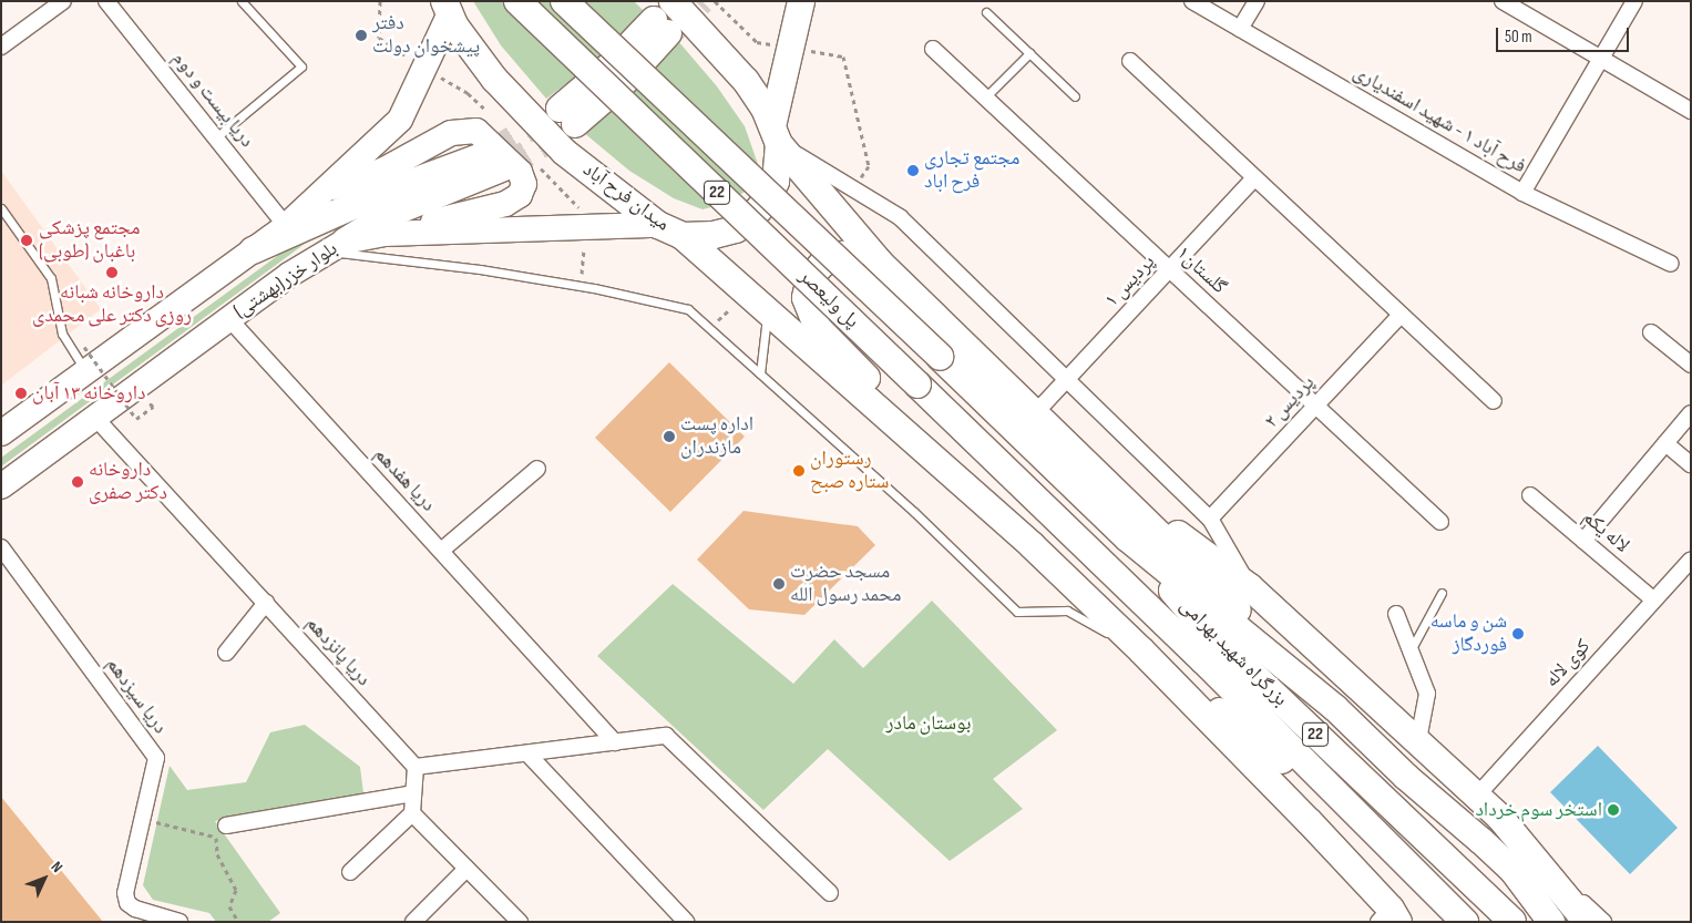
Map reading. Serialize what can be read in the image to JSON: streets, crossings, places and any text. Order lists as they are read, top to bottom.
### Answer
{
  "streets": {
    "highway": [
      "22",
      "میدان فرح آباد",
      "پل ولیعصر",
      "بزرگراه شهید بهرامی"
    ],
    "main road": ["بلوار خزر(بهشتی)"],
    "street": [
      "دریا بیست و دوم",
      "فرح آباد ۱ - شهید اسفندیاری",
      "گلستان۱",
      "پردیس ۱",
      "پردیس ۲",
      "دریا هفدهم",
      "لاله یکم",
      "دریا پانزدهم",
      "کوی لاله",
      "دریا سیزدهم"
    ]
  },
  "crossings": [
    ["میدان فرح آباد", "بلوار خزر(بهشتی)"],
    ["گلستان۱", "پردیس ۱"],
    ["گلستان۱", "پردیس ۲"],
    ["بلوار خزر(بهشتی)", "دریا هفدهم"],
    ["بلوار خزر(بهشتی)", "دریا پانزدهم"],
    ["پل ولیعصر", "بزرگراه شهید بهرامی"],
    ["لاله یکم", "کوی لاله"]
  ],
  "parks": ["بوستان مادر"],
  "places": [
    "دفتر پیشخوان دولت",
    "مجتمع تجاری فرح اباد",
    "مجتمع پزشکی باغبان (طوبی)",
    "داروخانه شبانه روزی دکتر علی محمدی",
    "داروخانه ١٣ آبان",
    "اداره پست مازندران",
    "رستوران ستاره صبح",
    "داروخانه دکتر صفری",
    "مسجد حضرت محمد رسول الله",
    "شن و ماسه فوردگاز",
    "استخر سوم خرداد"
  ],
  "scale_bar": "50 m",
  "north": "top right"
}
